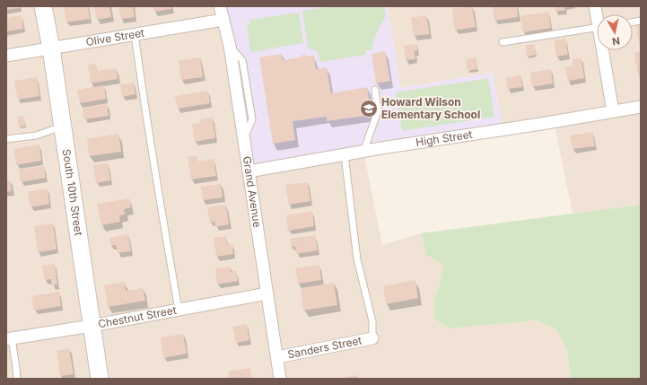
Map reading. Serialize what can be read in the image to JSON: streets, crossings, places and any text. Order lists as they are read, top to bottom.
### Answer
{
  "streets": {
    "street": [
      "Olive Street",
      "High Street",
      "South 10th Street",
      "Grand Avenue",
      "Chestnut Street",
      "Sanders Street"
    ]
  },
  "crossings": [
    ["Olive Street", "South 10th Street"],
    ["Olive Street", "Grand Avenue"],
    ["High Street", "Grand Avenue"],
    ["South 10th Street", "Chestnut Street"],
    ["Grand Avenue", "Chestnut Street"],
    ["Grand Avenue", "Sanders Street"]
  ],
  "places": {
    "school or university": ["Howard Wilson Elementary School"]
  },
  "north": "bottom"
}
